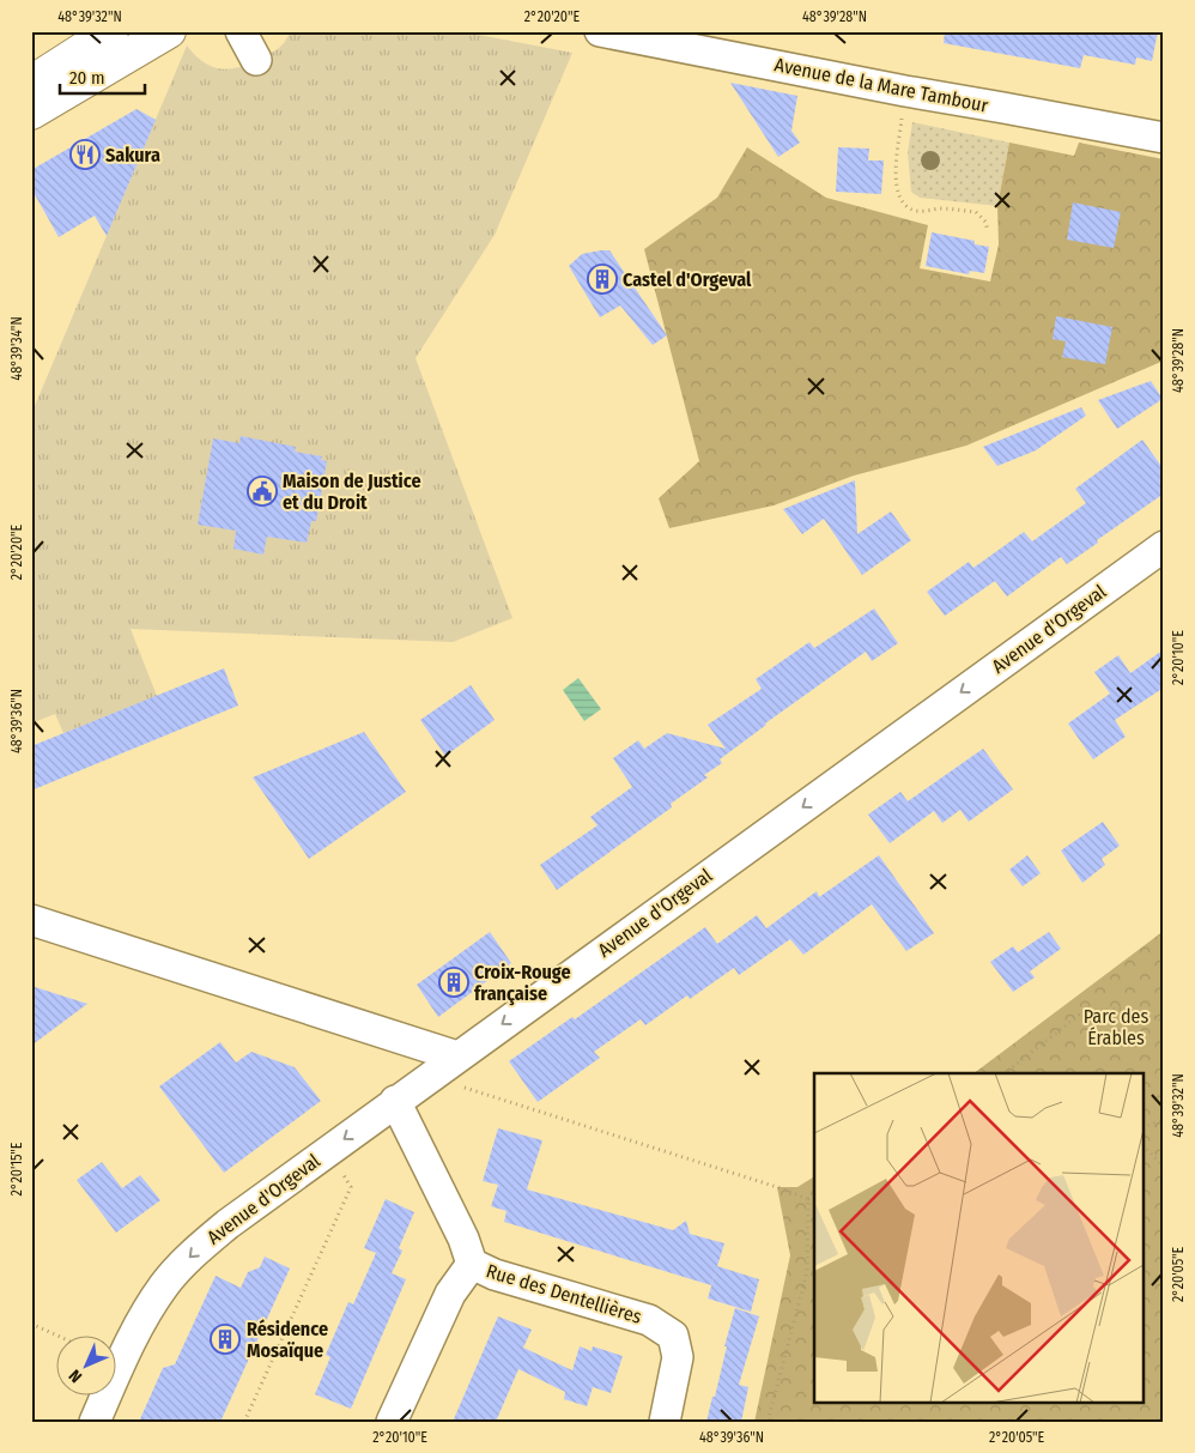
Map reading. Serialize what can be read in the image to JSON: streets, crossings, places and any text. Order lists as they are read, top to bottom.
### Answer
{
  "streets": {
    "street": ["Avenue de la Mare Tambour", "Avenue d'Orgeval", "Rue des Dentellières"]
  },
  "crossings": [
    ["Avenue d'Orgeval", "Rue des Dentellières"]
  ],
  "one_way": ["Avenue d'Orgeval"],
  "parks": ["Parc des Érables"],
  "places": {
    "restaurant": ["Sakura"],
    "building": ["Castel d'Orgeval", "Croix-Rouge française", "Résidence Mosaïque"],
    "public building": ["Maison de Justice et du Droit"]
  },
  "scale_bar": "20 m",
  "north": "bottom left",
  "coordinates": [
    "48°39'32\"N",
    "2°20'20\"E",
    "48°39'28\"N",
    "48°39'34\"N",
    "2°20'10\"E",
    "48°39'36\"N",
    "2°20'15\"E",
    "2°20'05\"E"
  ]
}
